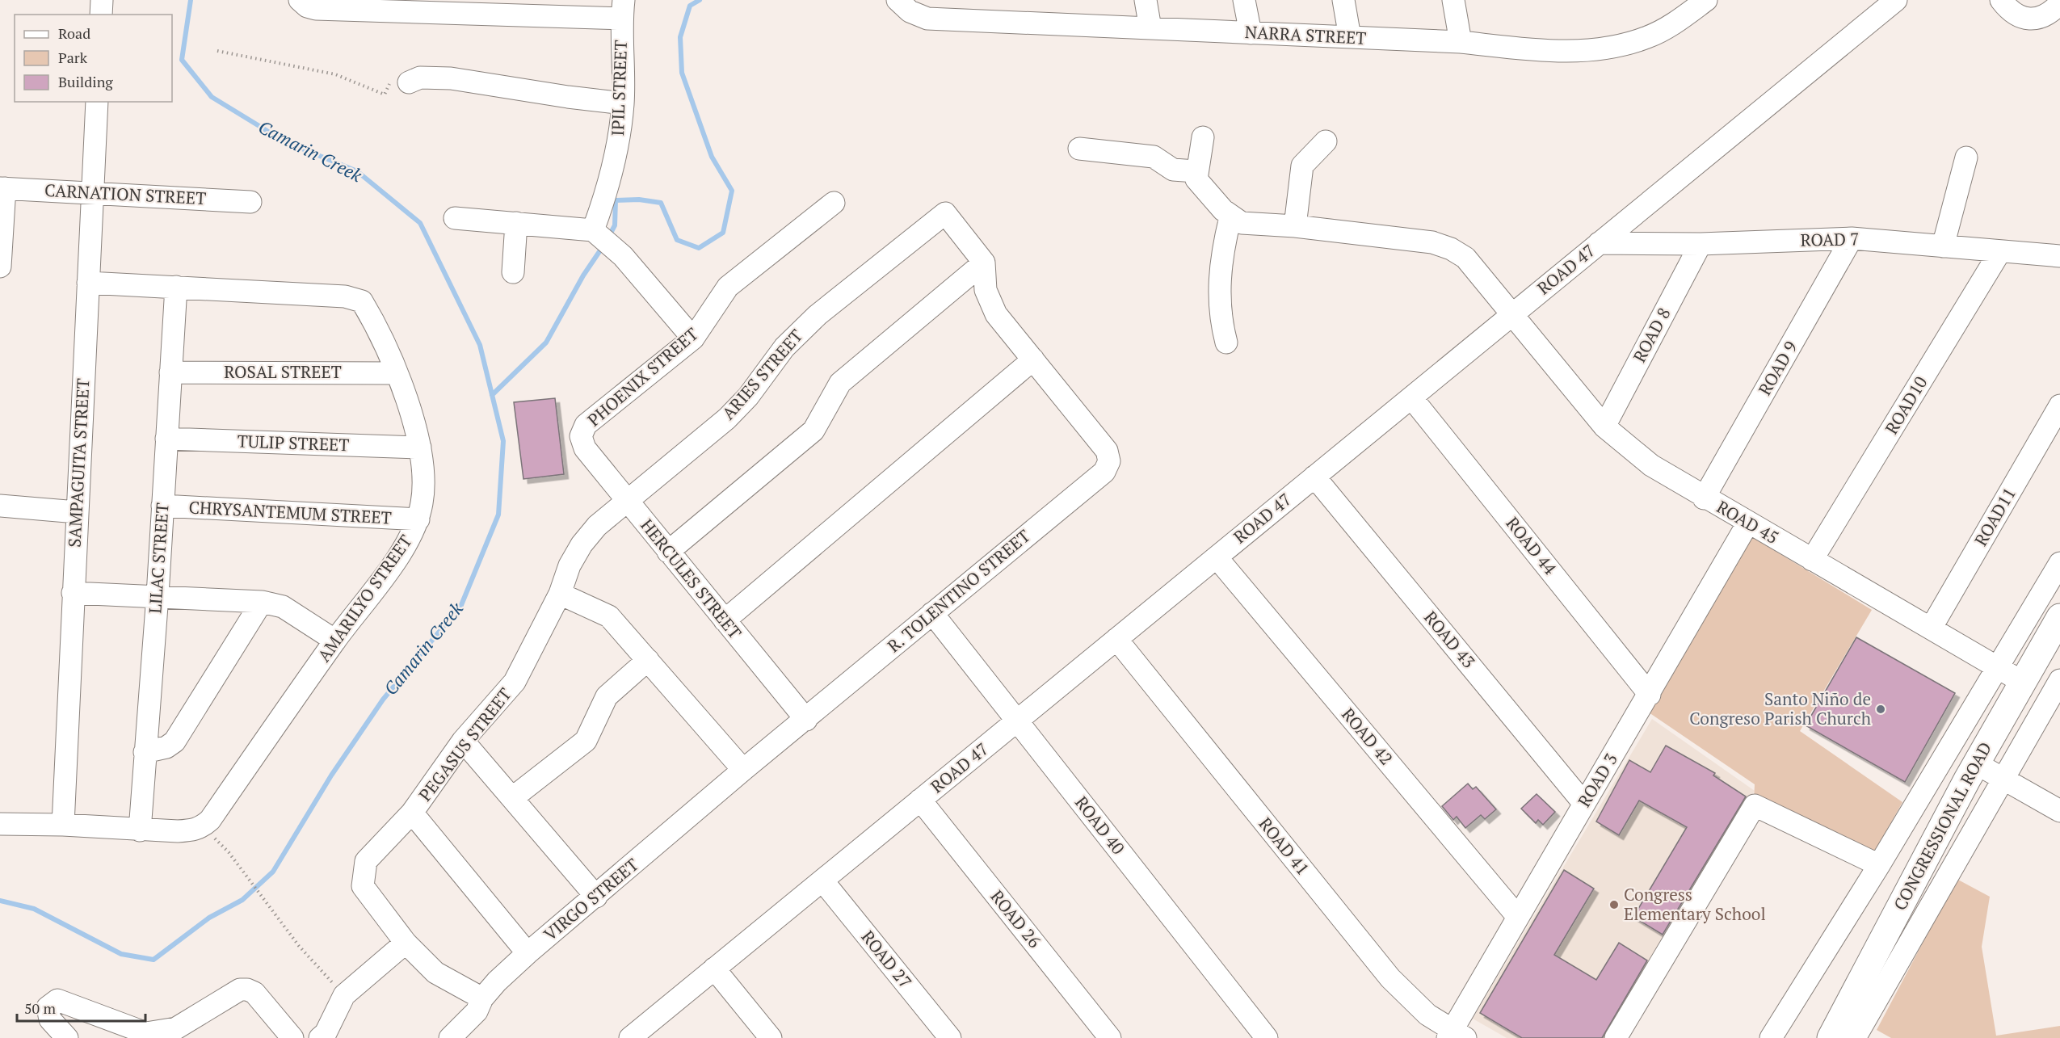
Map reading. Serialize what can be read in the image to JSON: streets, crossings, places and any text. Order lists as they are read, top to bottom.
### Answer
{
  "streets": {
    "main road": ["CONGRESSIONAL ROAD"],
    "street": [
      "NARRA STREET",
      "IPIL STREET",
      "CARNATION STREET",
      "ROAD 7",
      "ROAD 47",
      "ROAD 8",
      "ROAD 9",
      "ROSAL STREET",
      "ARIES STREET",
      "PHOENIX STREET",
      "ROAD10",
      "TULIP STREET",
      "SAMPAGUITA STREET",
      "CHRYSANTEMUM STREET",
      "ROAD11",
      "ROAD 45",
      "ROAD 44",
      "LILAC STREET",
      "HERCULES STREET",
      "R. TOLENTINO STREET",
      "AMARILYO STREET",
      "ROAD 43",
      "ROAD 42",
      "PEGASUS STREET",
      "ROAD 3",
      "ROAD 40",
      "ROAD 41",
      "VIRGO STREET",
      "ROAD 26",
      "ROAD 27"
    ]
  },
  "crossings": [
    ["CARNATION STREET", "SAMPAGUITA STREET"],
    ["ROAD 7", "ROAD 47"],
    ["ROAD 7", "ROAD 8"],
    ["ROAD 7", "ROAD 9"],
    ["ROAD 7", "ROAD10"],
    ["ROAD 47", "ROAD 45"],
    ["ROAD 47", "ROAD 44"],
    ["ROAD 47", "ROAD 43"],
    ["ROAD 47", "ROAD 42"],
    ["ROAD 47", "ROAD 40"],
    ["ROAD 47", "ROAD 41"],
    ["ROAD 47", "ROAD 26"],
    ["ROAD 47", "ROAD 27"],
    ["ROAD 8", "ROAD 45"],
    ["ROAD 9", "ROAD 45"],
    ["ROSAL STREET", "LILAC STREET"],
    ["ROSAL STREET", "AMARILYO STREET"],
    ["ARIES STREET", "HERCULES STREET"],
    ["ARIES STREET", "PEGASUS STREET"],
    ["PHOENIX STREET", "HERCULES STREET"],
    ["ROAD10", "ROAD 45"],
    ["TULIP STREET", "LILAC STREET"],
    ["TULIP STREET", "AMARILYO STREET"],
    ["SAMPAGUITA STREET", "AMARILYO STREET"],
    ["CHRYSANTEMUM STREET", "LILAC STREET"],
    ["CHRYSANTEMUM STREET", "AMARILYO STREET"],
    ["ROAD11", "ROAD 45"],
    ["ROAD 45", "ROAD 3"],
    ["ROAD 45", "CONGRESSIONAL ROAD"],
    ["ROAD 44", "ROAD 3"],
    ["LILAC STREET", "AMARILYO STREET"],
    ["HERCULES STREET", "R. TOLENTINO STREET"],
    ["HERCULES STREET", "VIRGO STREET"],
    ["R. TOLENTINO STREET", "ROAD 40"],
    ["R. TOLENTINO STREET", "VIRGO STREET"],
    ["ROAD 43", "ROAD 3"],
    ["ROAD 42", "ROAD 3"],
    ["ROAD 3", "ROAD 41"]
  ],
  "water": ["Camarin Creek"],
  "places": ["Santo Niño de Congreso Parish Church", "Congress Elementary School"],
  "legend": ["Road", "Park", "Building"],
  "scale_bar": "50 m"
}
